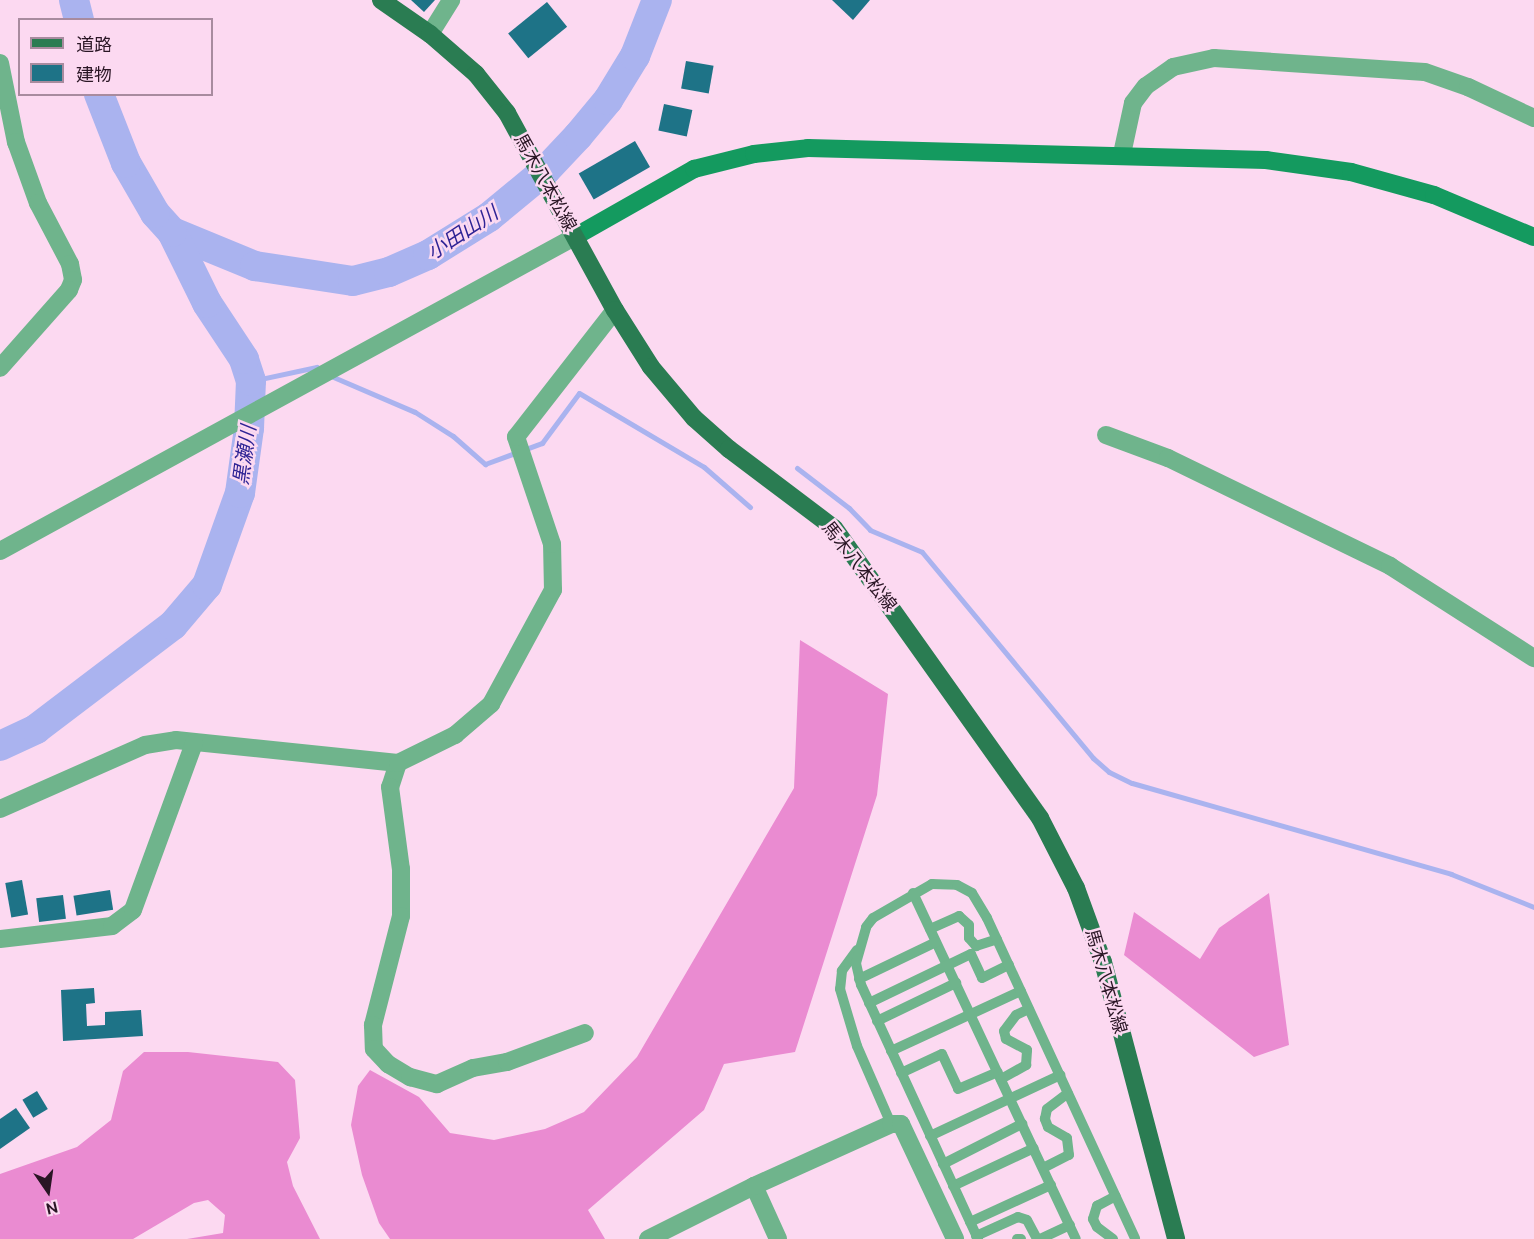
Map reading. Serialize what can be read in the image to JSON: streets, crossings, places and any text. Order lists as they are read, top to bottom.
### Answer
{
  "streets": {
    "main road": ["馬木八本松線"]
  },
  "water": ["小田山川", "黒瀬川"],
  "legend": ["道路", "建物"],
  "north": "bottom"
}
